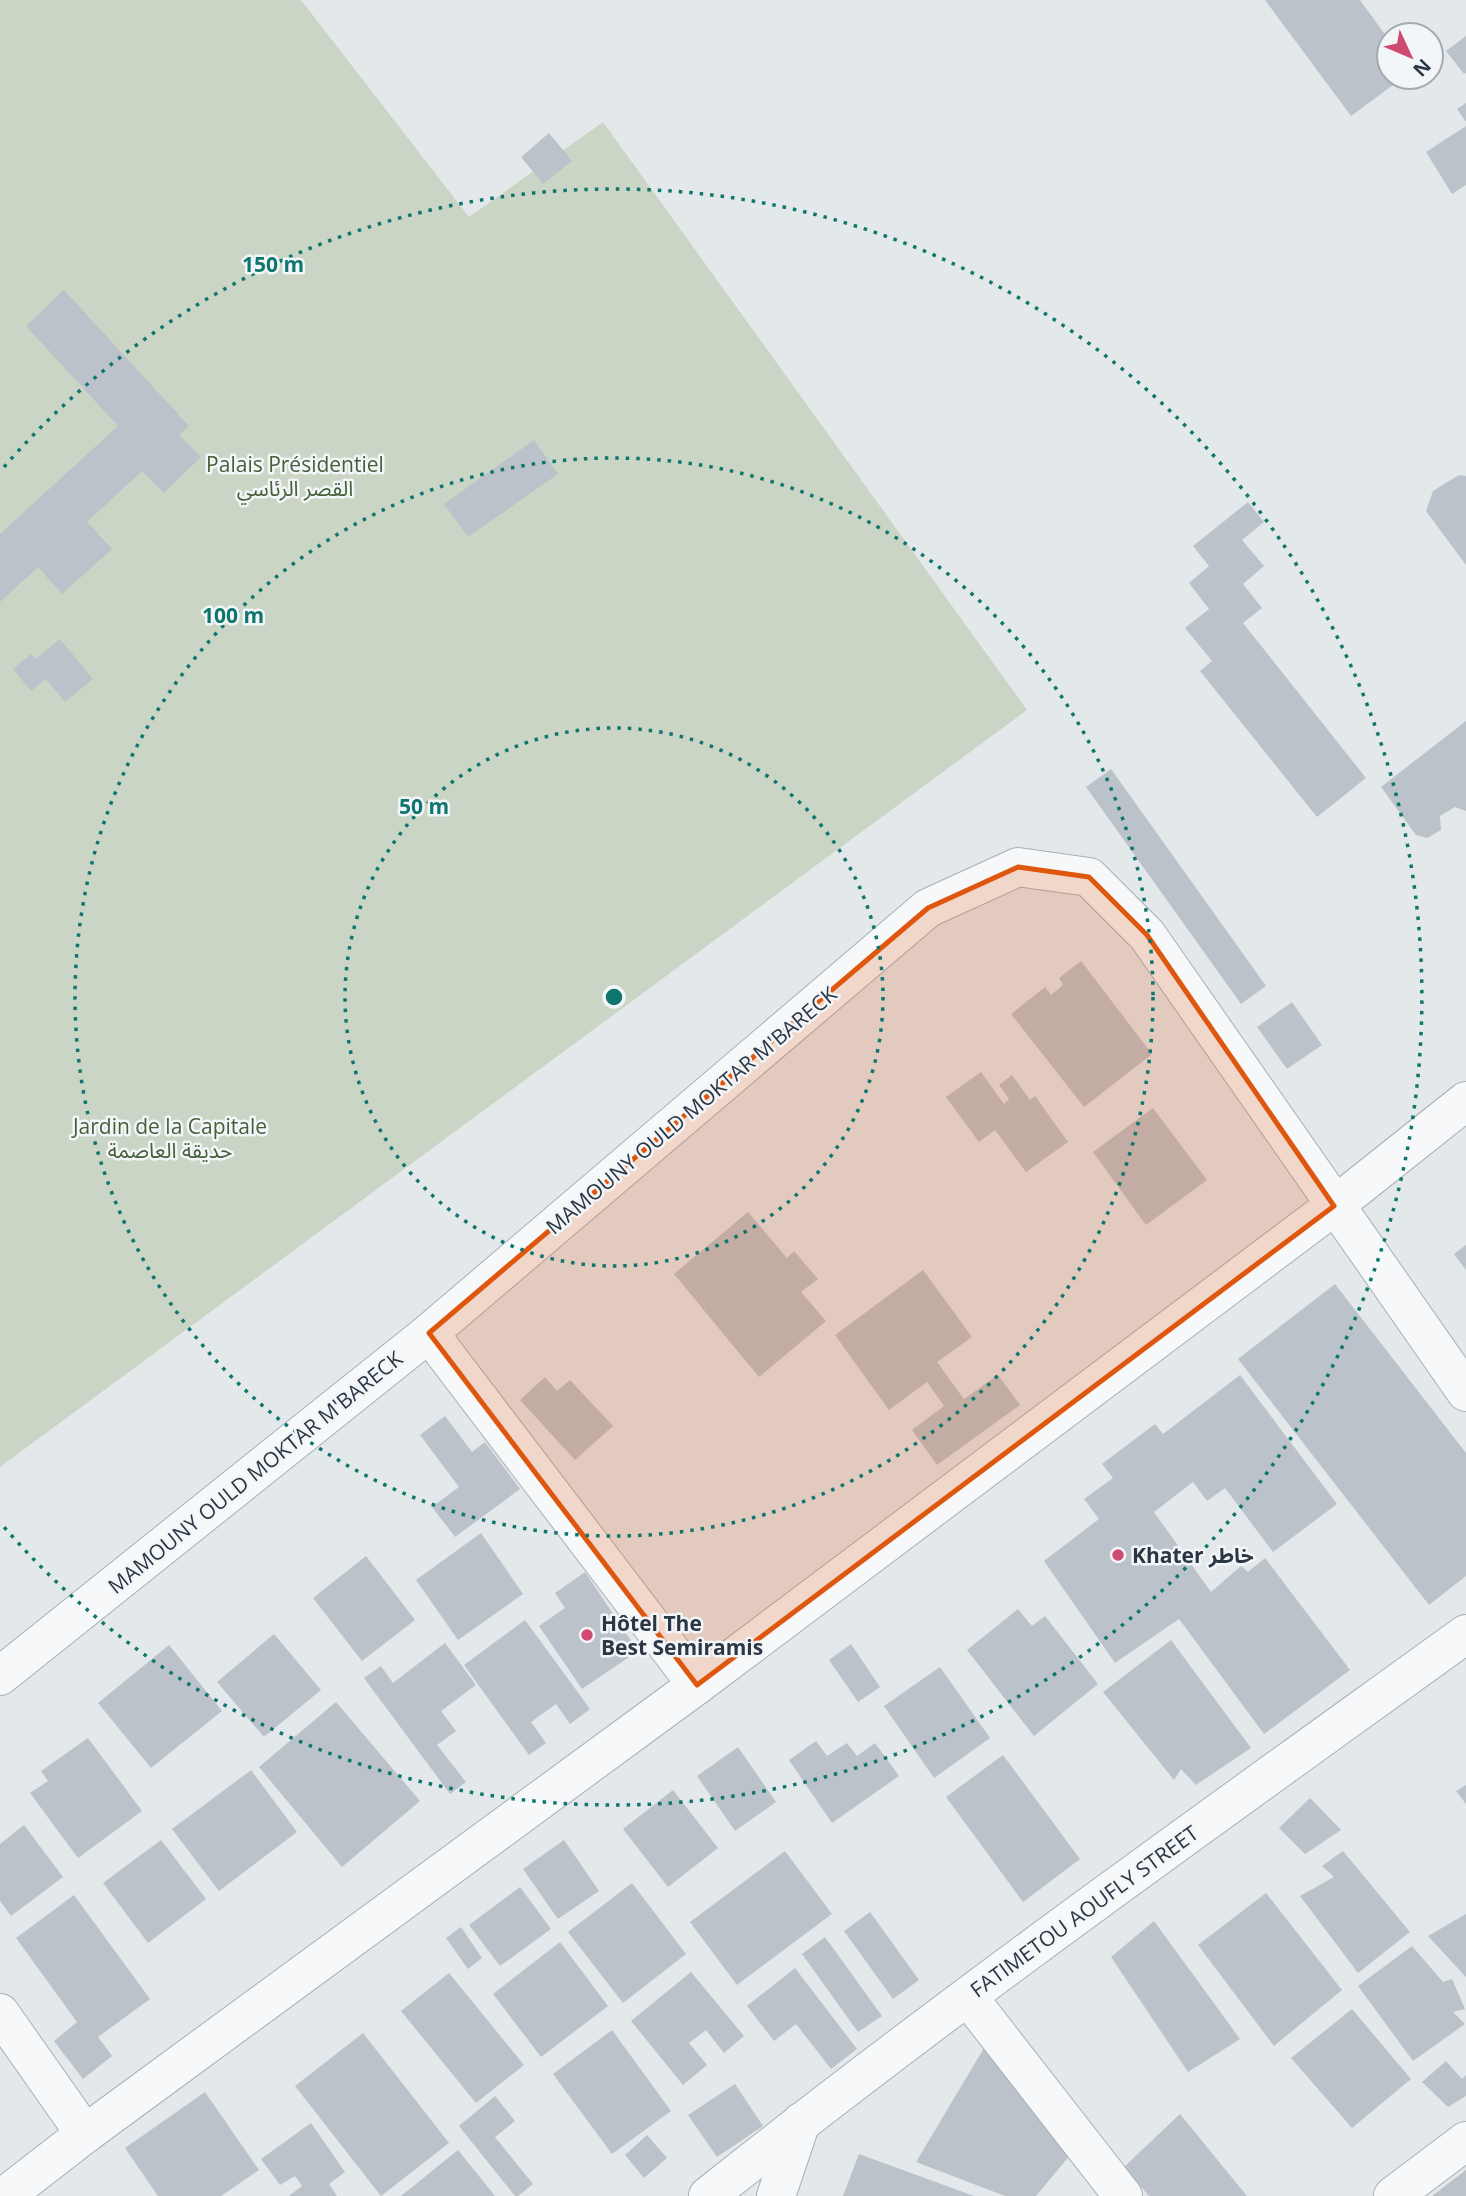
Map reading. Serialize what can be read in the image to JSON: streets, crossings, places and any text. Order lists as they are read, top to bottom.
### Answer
{
  "streets": {
    "street": ["MAMOUNY OULD MOKTAR M'BARECK", "FATIMETOU AOUFLY STREET"]
  },
  "parks": ["Palais Présidentiel القصر الرئاسي", "Jardin de la Capitale حديقة العاصمة"],
  "places": ["Khater خاطر", "Hôtel The Best Semiramis"],
  "north": "bottom right",
  "rings": ["150 m", "100 m", "50 m"]
}
